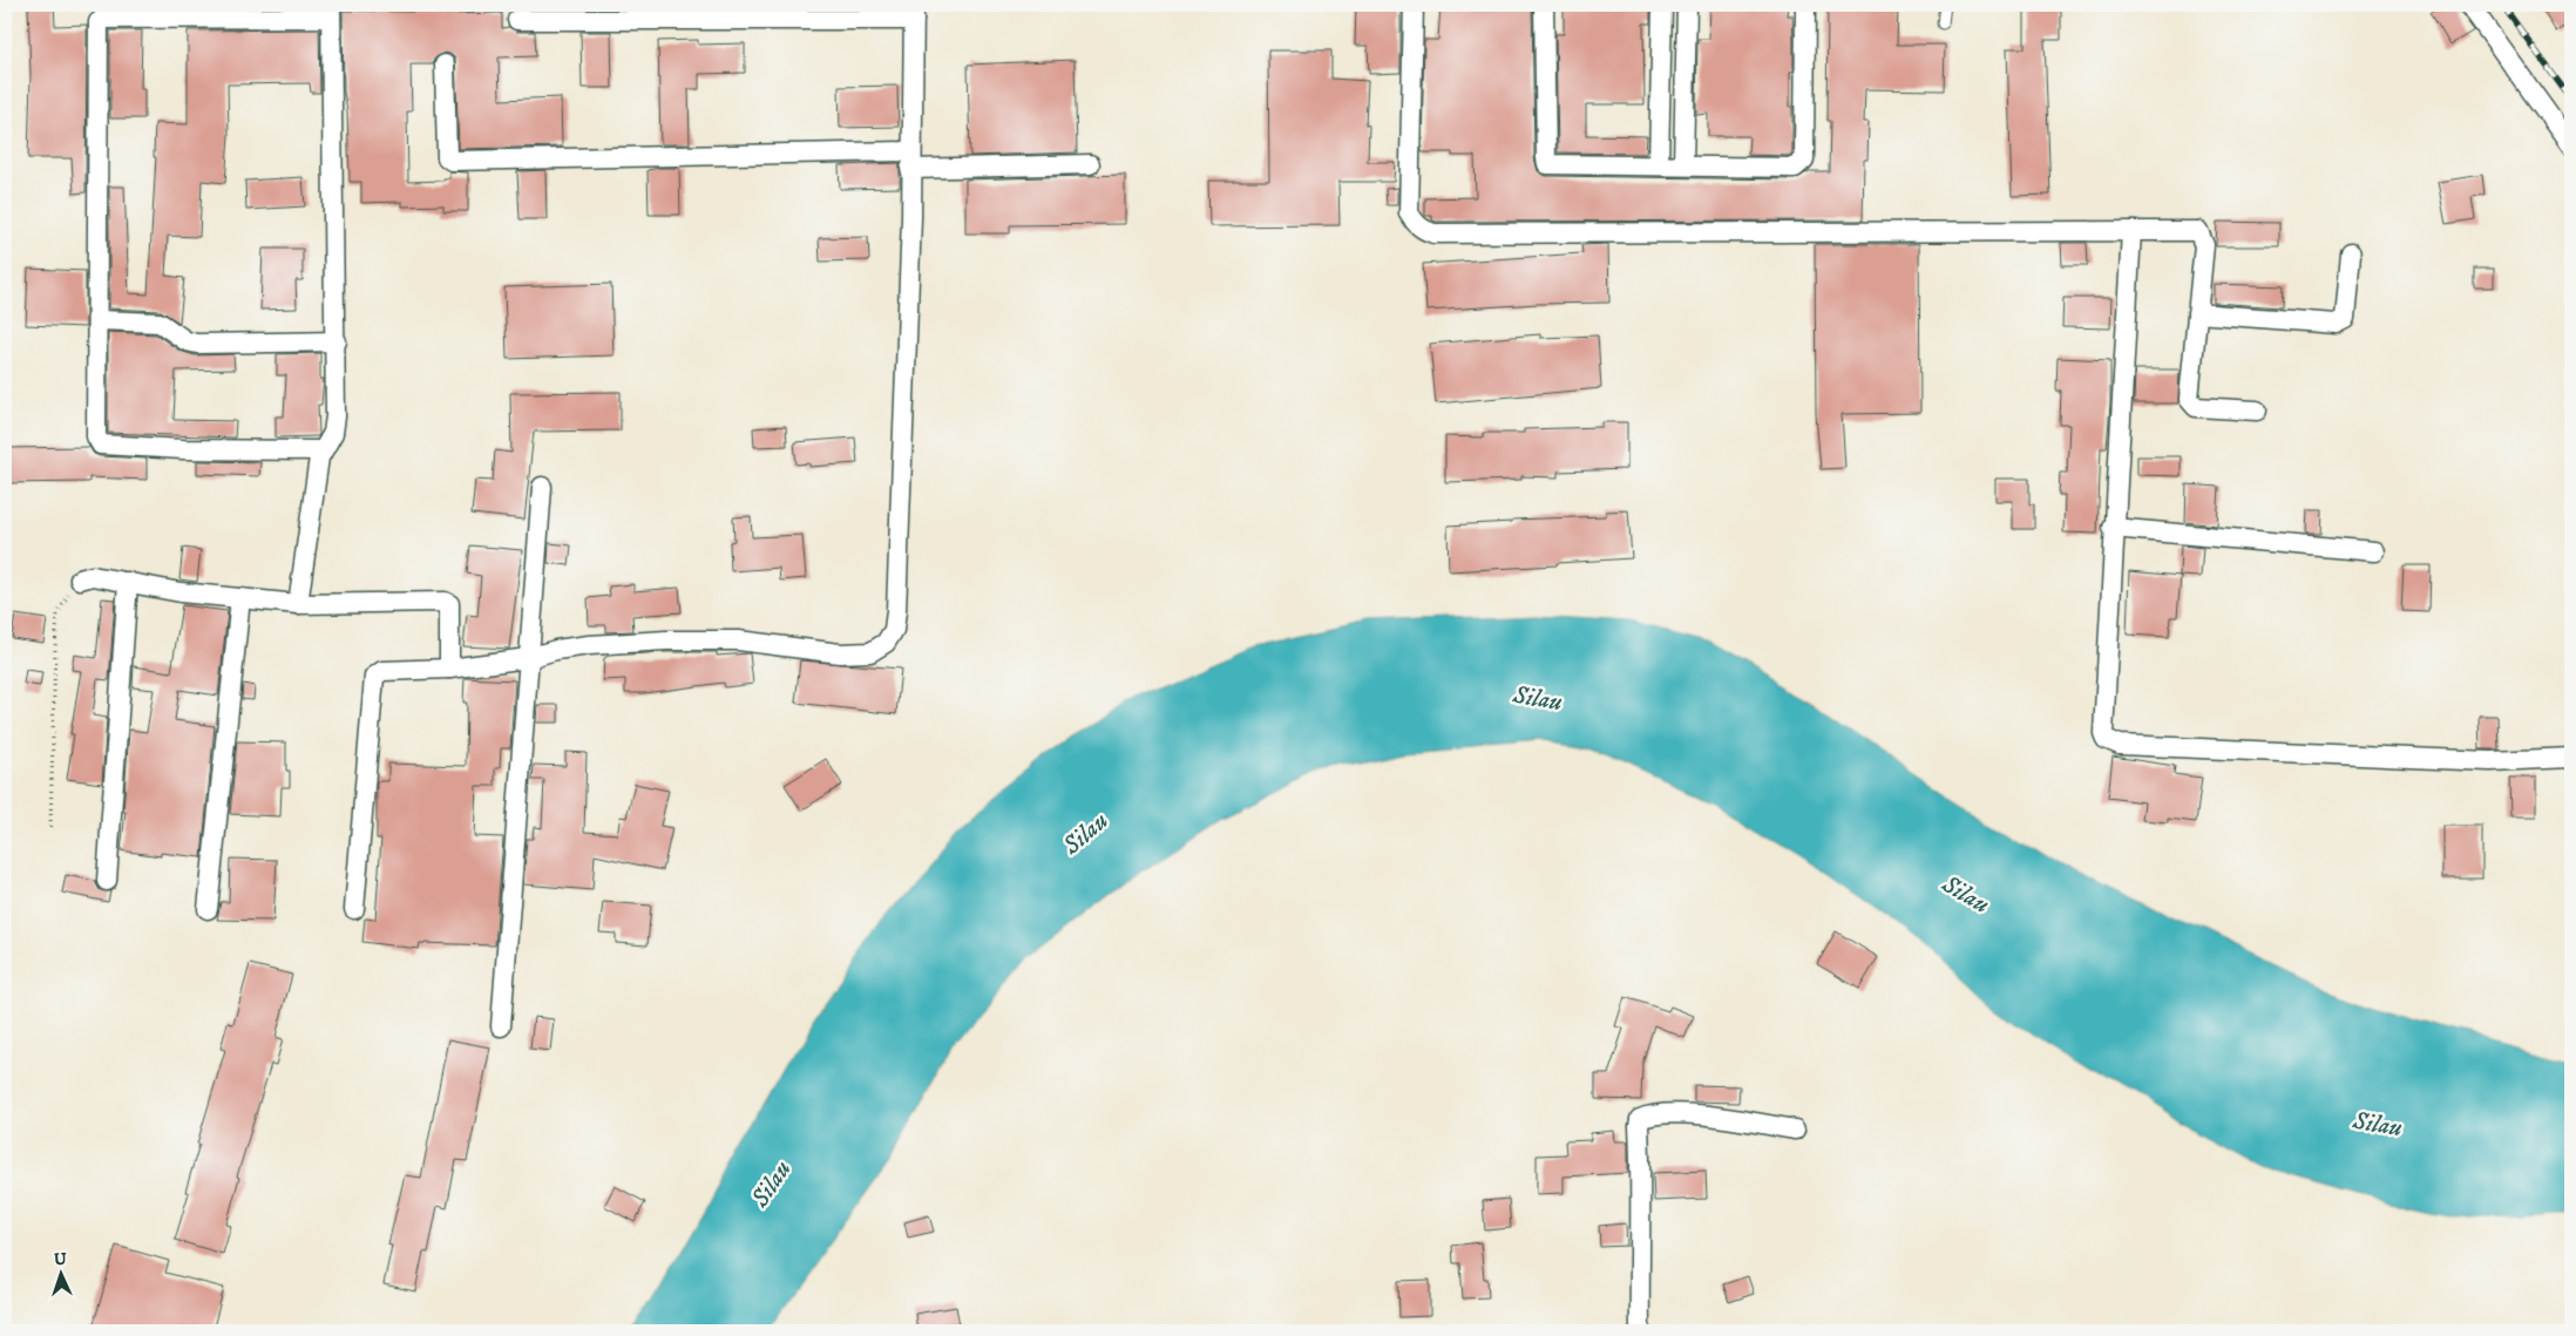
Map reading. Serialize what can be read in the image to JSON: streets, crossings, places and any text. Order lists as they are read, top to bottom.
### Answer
{
  "water": ["Silau"],
  "north": "top"
}
